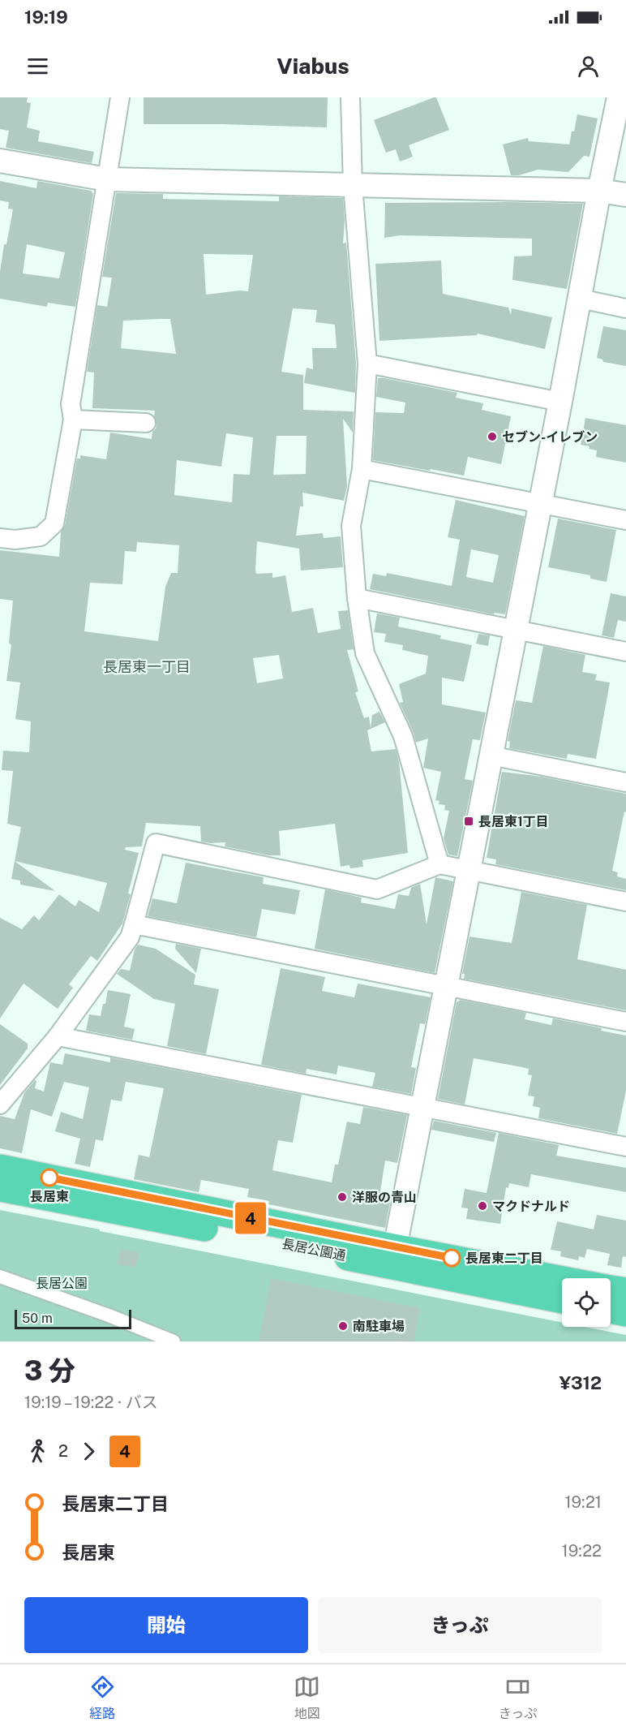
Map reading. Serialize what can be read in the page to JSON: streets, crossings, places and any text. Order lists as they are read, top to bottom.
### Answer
{
  "streets": {
    "highway": ["長居公園通"]
  },
  "districts": ["長居東一丁目"],
  "parks": ["長居公園"],
  "places": {
    "other": [
      "セブン-イレブン",
      "長居東",
      "洋服の青山",
      "マクドナルド",
      "長居東二丁目",
      "南駐車場"
    ],
    "transit": ["長居東1丁目"]
  },
  "lines": ["bus line 4"],
  "scale_bar": "50 m",
  "page": {
    "status": "19:19",
    "header": "Viabus",
    "on_map": "4",
    "scale": "50 m",
    "heading": ["3 分", "19:19 – 19:22 · バス", "¥312"],
    "legs": ["2", "4"],
    "list": [
      {
        "name": "長居東二丁目",
        "value": "19:21"
      },
      {
        "name": "長居東",
        "value": "19:22"
      }
    ],
    "buttons": ["開始", "きっぷ"],
    "tabs": ["経路", "地図", "きっぷ"]
  }
}
